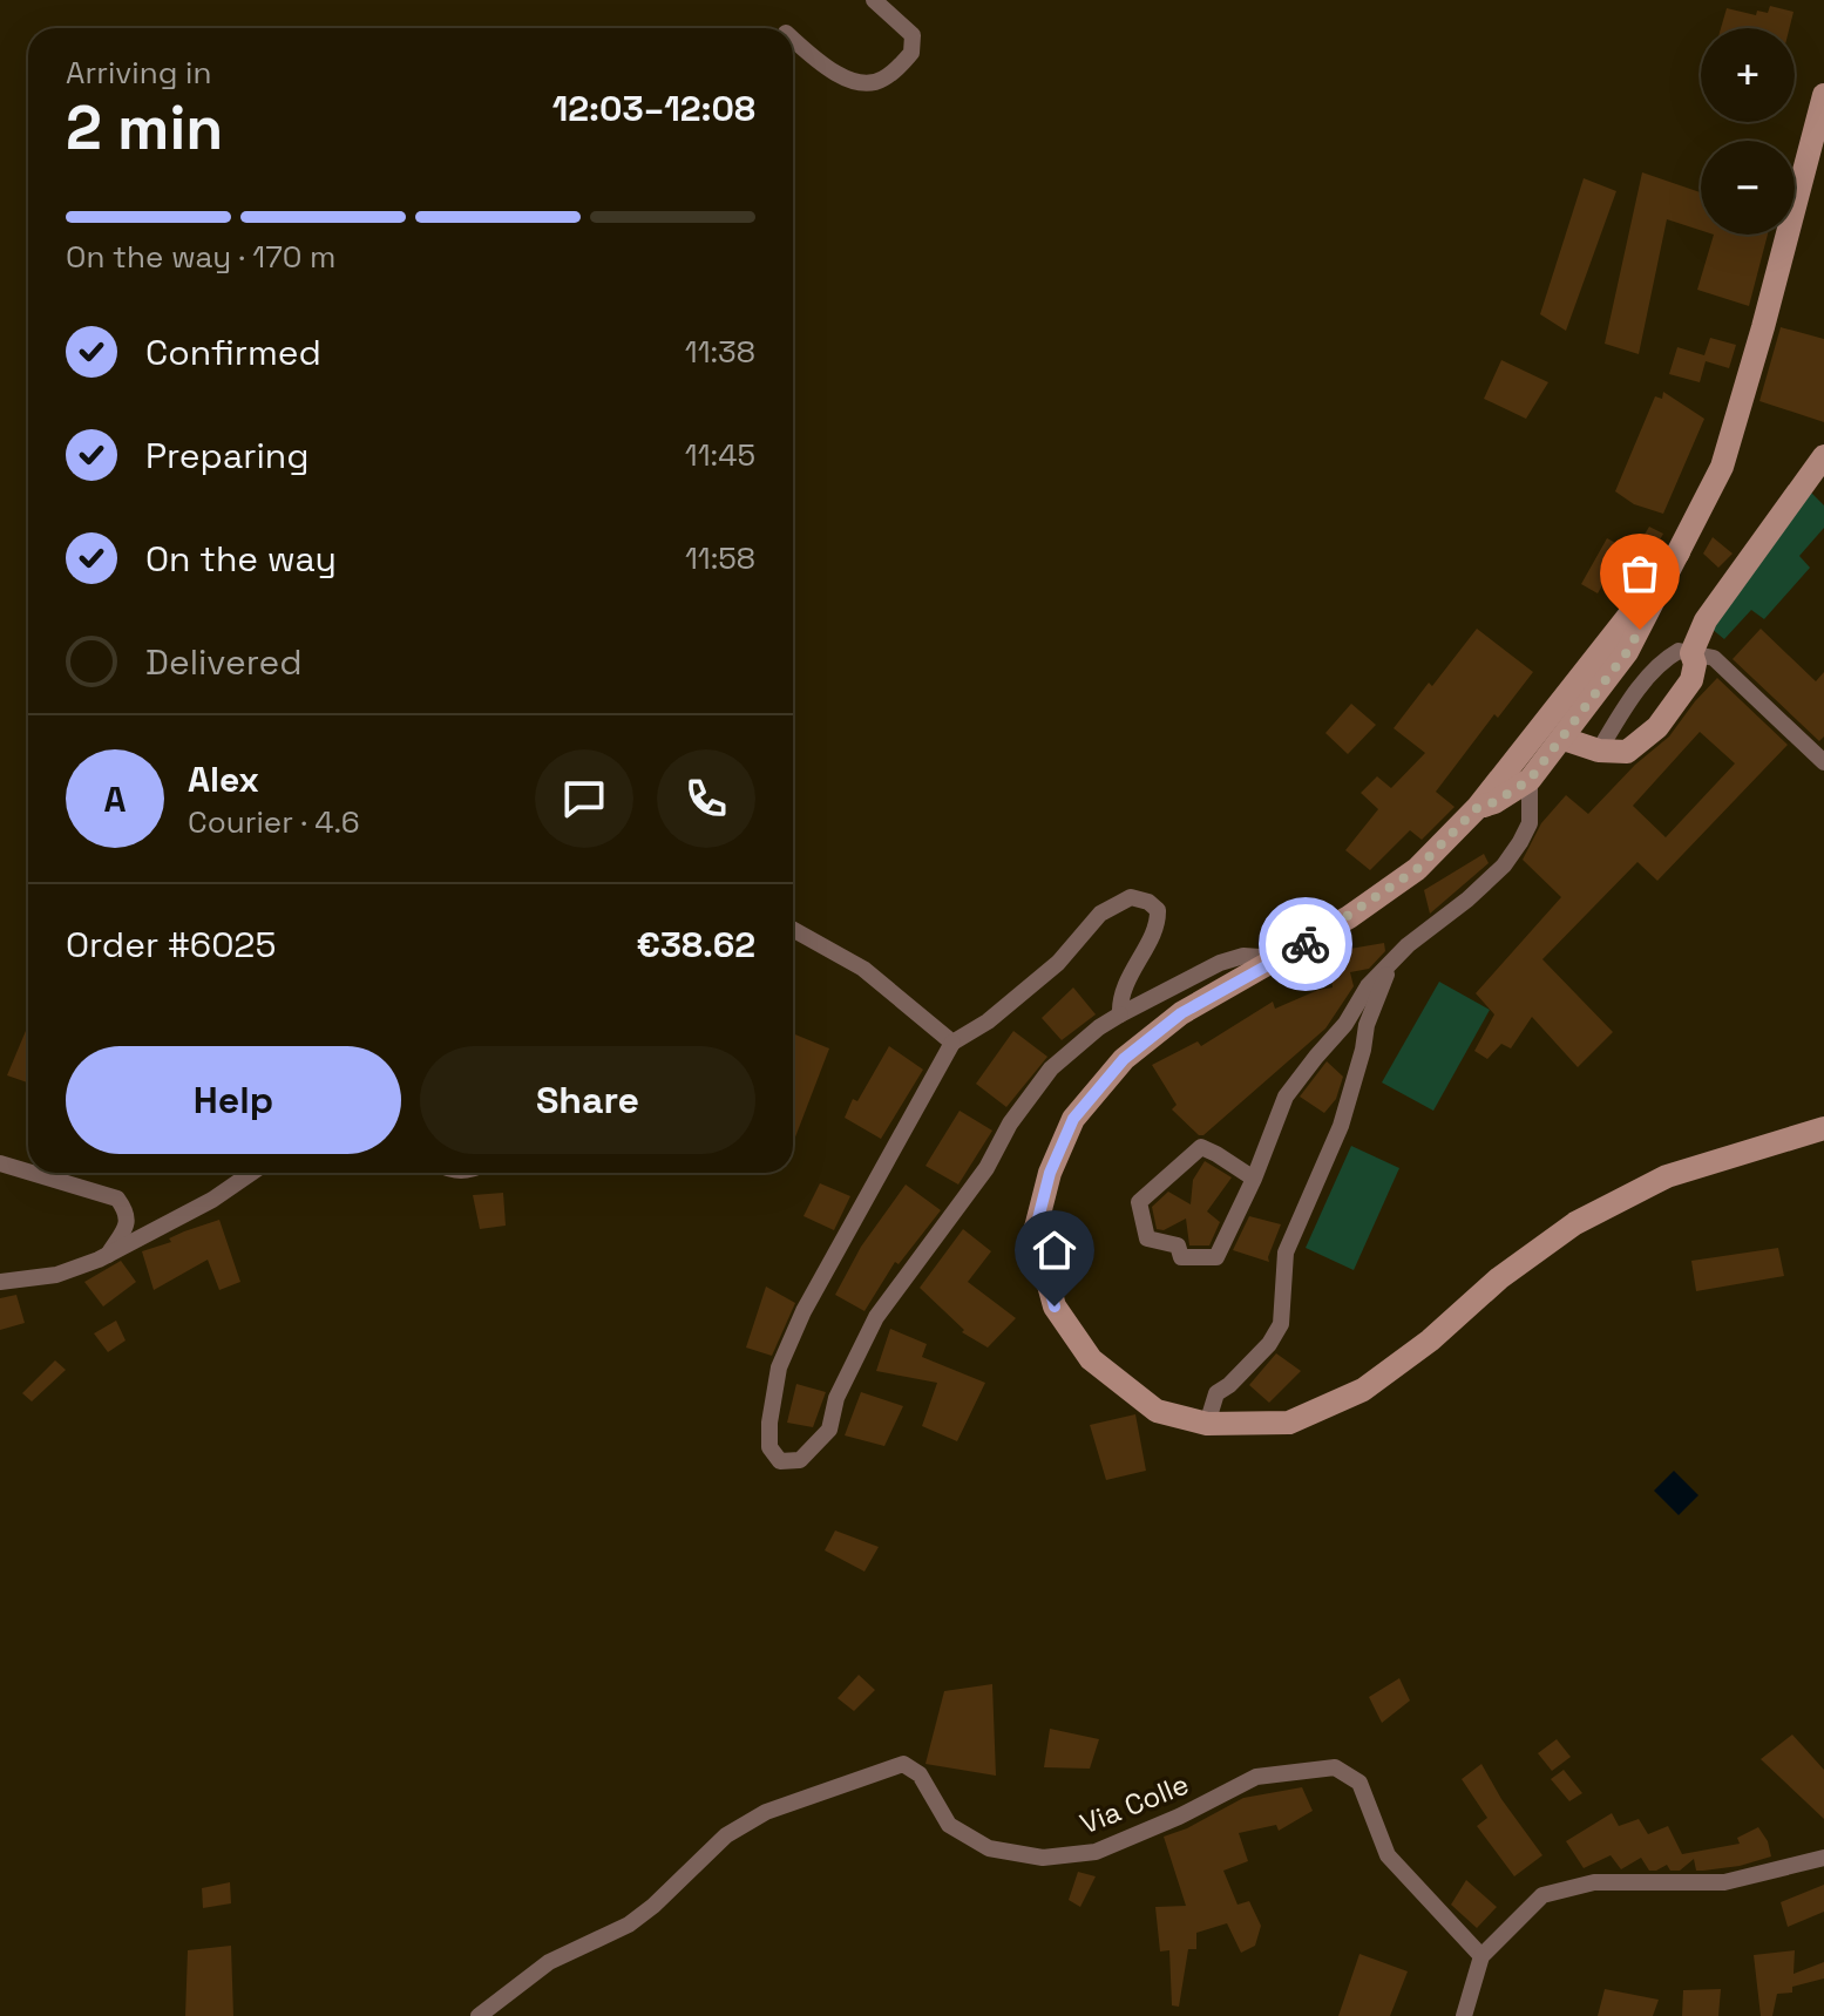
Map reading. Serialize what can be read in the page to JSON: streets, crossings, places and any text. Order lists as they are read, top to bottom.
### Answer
{
  "streets": {
    "street": ["Via Colle"]
  },
  "page": {
    "map_buttons": ["+", "−"],
    "heading": ["2 min", "Arriving in", "12:03–12:08"],
    "panel": [
      "Alex",
      "Courier · 4.6",
      "Order #6025",
      "€38.62"
    ],
    "bar": "On the way · 170 m",
    "list": [
      ["Confirmed", "11:38"],
      ["Preparing", "11:45"],
      ["On the way", "11:58"],
      "Delivered"
    ],
    "round": "A",
    "buttons": ["Help", "Share"]
  }
}
